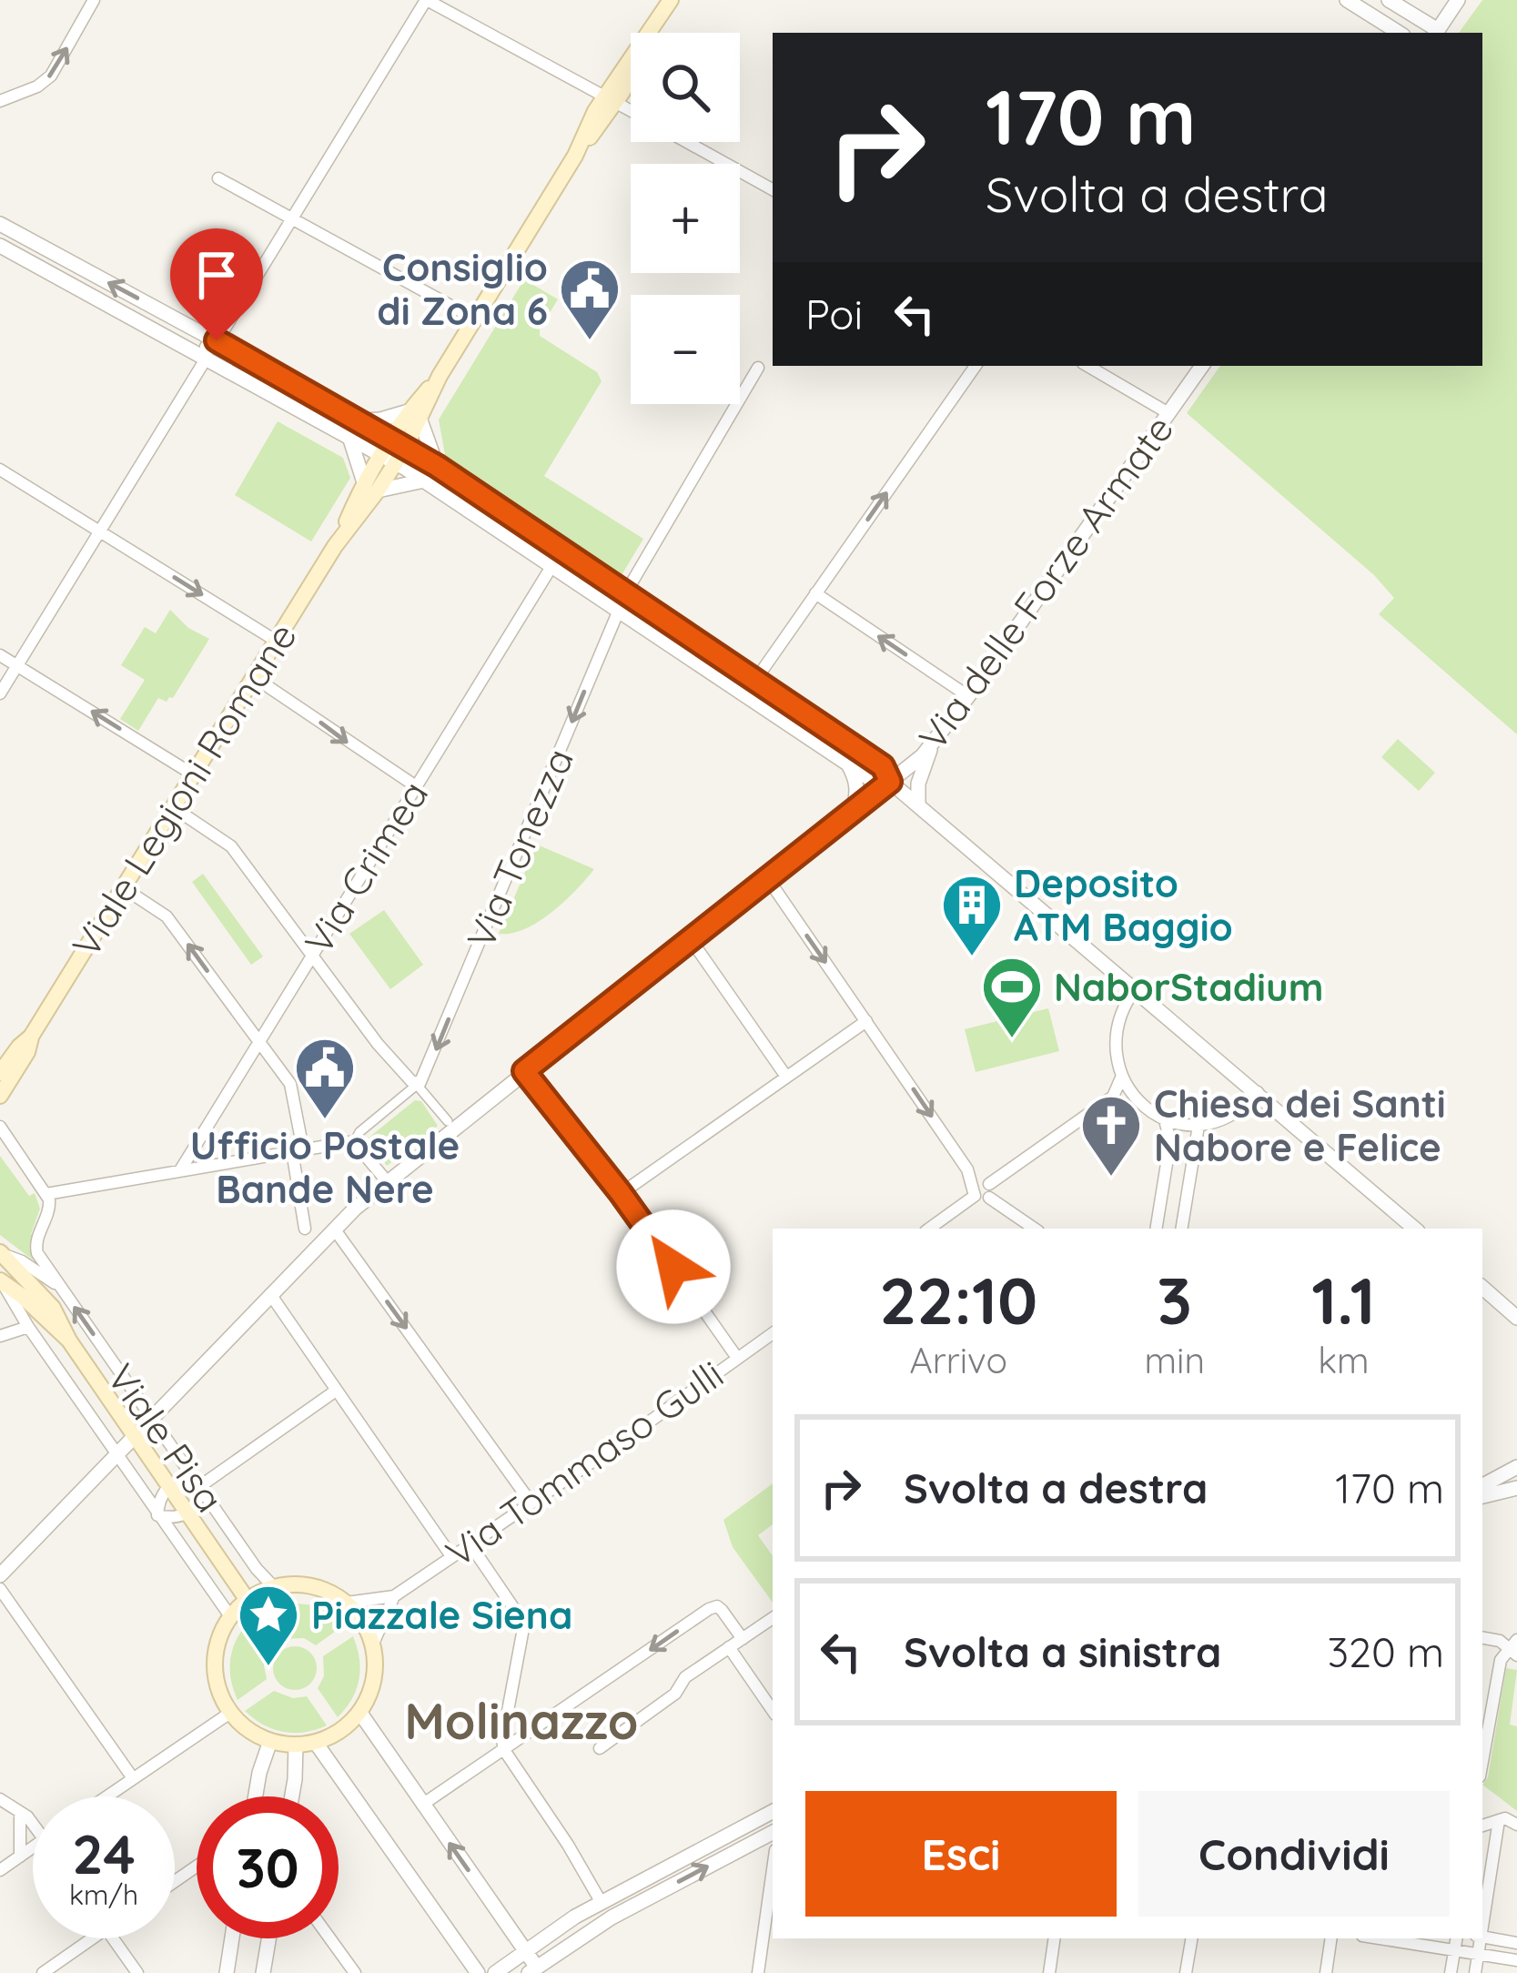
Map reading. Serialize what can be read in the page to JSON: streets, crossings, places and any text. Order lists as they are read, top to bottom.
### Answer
{
  "streets": {
    "main road": ["Viale Legioni Romane", "Viale Pisa"],
    "street": [
      "Via delle Forze Armate",
      "Via Tonezza",
      "Via Crimea",
      "Via Tommaso Gulli"
    ]
  },
  "crossings": [
    ["Via delle Forze Armate", "Viale Pisa"],
    ["Viale Pisa", "Via Tommaso Gulli"]
  ],
  "one_way": ["Via Tonezza"],
  "districts": ["Molinazzo"],
  "places": {
    "public building": ["Consiglio di Zona 6", "Ufficio Postale Bande Nere"],
    "building": ["Deposito ATM Baggio"],
    "sports": ["NaborStadium"],
    "church": ["Chiesa dei Santi Nabore e Felice"],
    "place": ["Piazzale Siena"]
  },
  "page": {
    "map_buttons": ["+", "−"],
    "turn": ["170 m", "Svolta a destra"],
    "then": "Poi",
    "eta": [
      "22:10",
      "Arrivo",
      "3",
      "min",
      "1.1",
      "km"
    ],
    "list": [
      {
        "name": "Svolta a destra",
        "value": "170 m"
      },
      {
        "name": "Svolta a sinistra",
        "value": "320 m"
      }
    ],
    "buttons": ["Esci", "Condividi"],
    "speed": "24 km/h",
    "limit": "30"
  }
}
